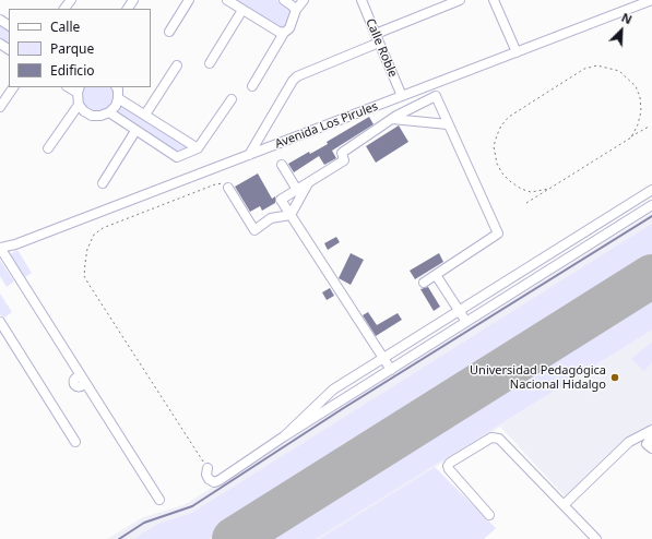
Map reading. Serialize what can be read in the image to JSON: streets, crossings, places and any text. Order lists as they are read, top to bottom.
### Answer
{
  "streets": {
    "street": ["Calle Roble", "Avenida Los Pirules"]
  },
  "crossings": [
    ["Calle Roble", "Avenida Los Pirules"]
  ],
  "places": ["Universidad Pedagógica Nacional Hidalgo"],
  "legend": ["Calle", "Parque", "Edificio"],
  "north": "top right"
}
